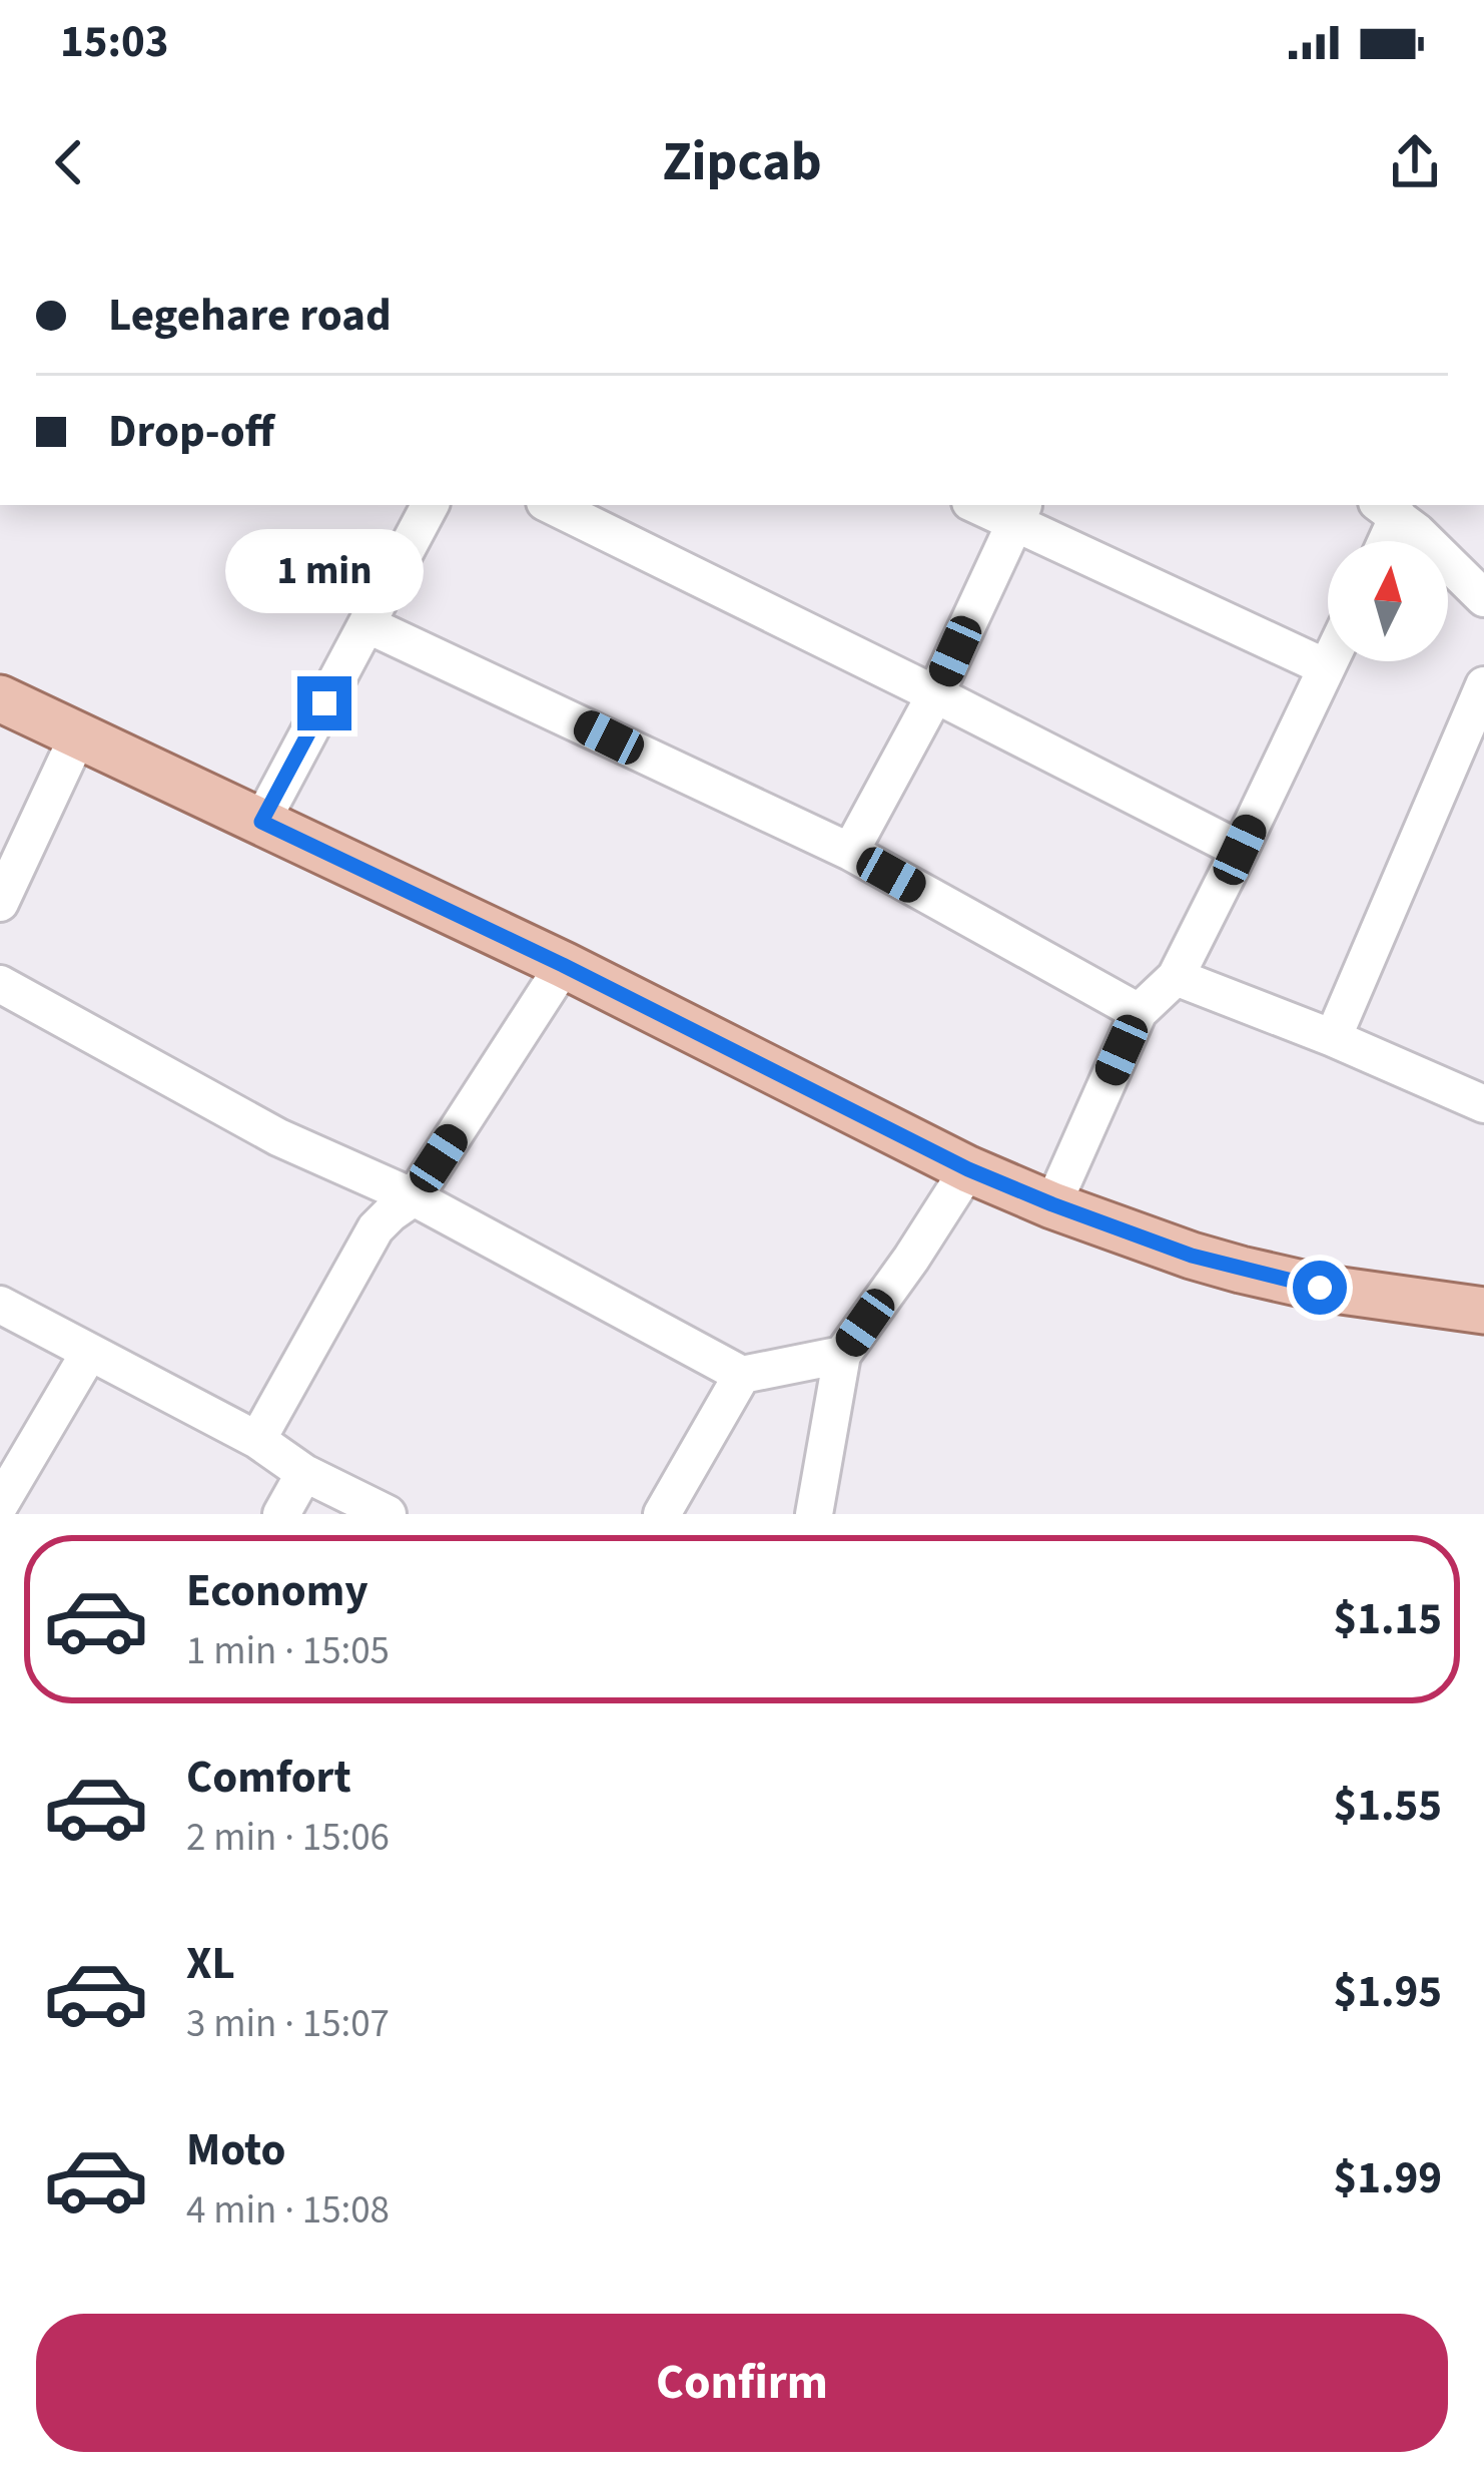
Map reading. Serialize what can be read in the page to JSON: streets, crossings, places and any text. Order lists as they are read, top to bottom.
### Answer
{
  "north": "top",
  "page": {
    "status": "15:03",
    "header": "Zipcab",
    "banner": ["Legehare road", "Drop-off"],
    "bubble": "1 min",
    "list": [
      {
        "name": "Economy",
        "note": "1 min · 15:05",
        "value": "$1.15"
      },
      {
        "name": "Comfort",
        "note": "2 min · 15:06",
        "value": "$1.55"
      },
      {
        "name": "XL",
        "note": "3 min · 15:07",
        "value": "$1.95"
      },
      {
        "name": "Moto",
        "note": "4 min · 15:08",
        "value": "$1.99"
      }
    ],
    "buttons": "Confirm"
  }
}
